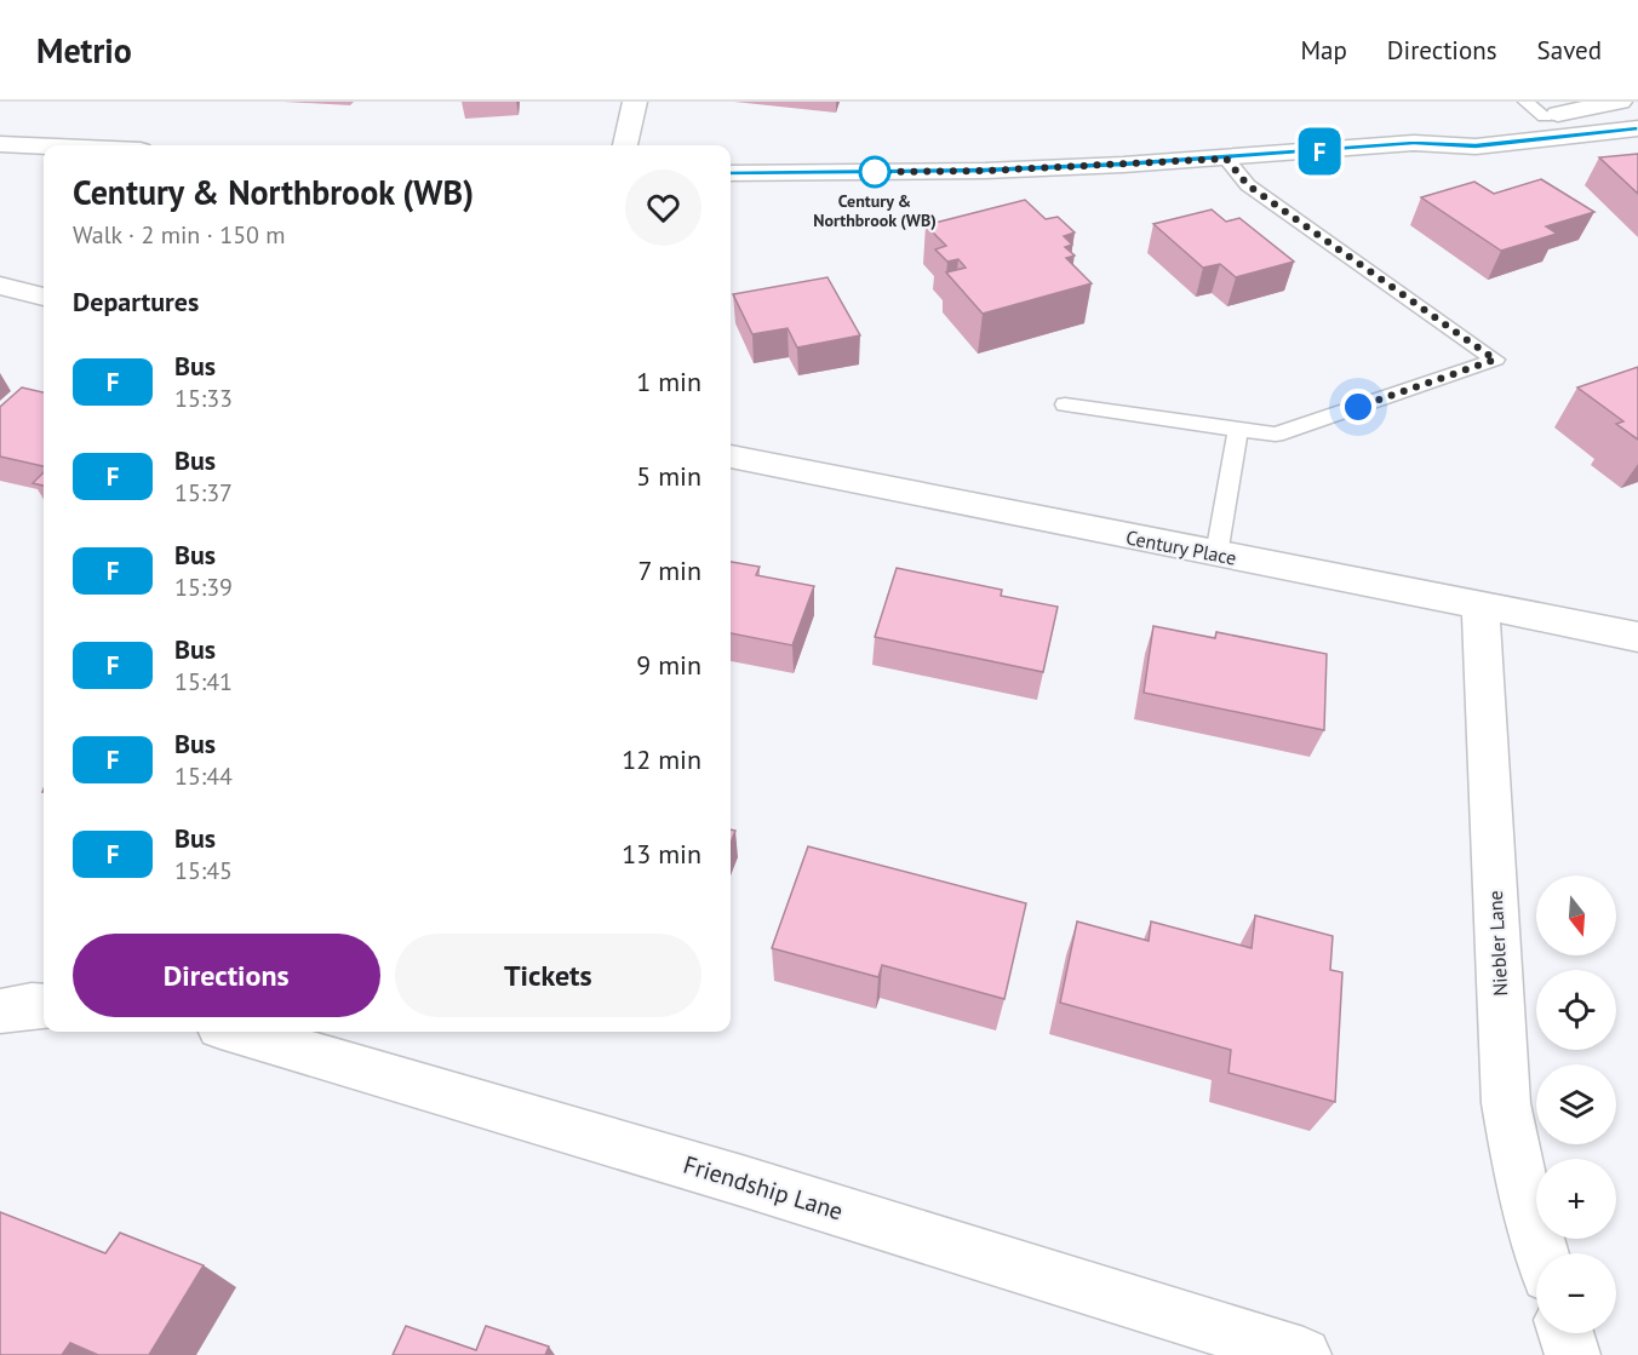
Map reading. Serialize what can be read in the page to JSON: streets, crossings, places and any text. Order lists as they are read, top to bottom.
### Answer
{
  "streets": {
    "street": ["Century Place", "Niebler Lane", "Friendship Lane"]
  },
  "crossings": [
    ["Century Place", "Niebler Lane"]
  ],
  "places": ["Century & Northbrook (WB)"],
  "lines": ["bus line F"],
  "north": "bottom",
  "page": {
    "header": "Metrio",
    "nav": ["Map", "Directions", "Saved"],
    "on_map": "F",
    "heading": [
      ["Century & Northbrook (WB)", "Walk · 2 min · 150 m"],
      "Departures"
    ],
    "list": [
      {
        "mark": "F",
        "name": "Bus",
        "note": "15:33",
        "value": "1 min"
      },
      {
        "mark": "F",
        "name": "Bus",
        "note": "15:37",
        "value": "5 min"
      },
      {
        "mark": "F",
        "name": "Bus",
        "note": "15:39",
        "value": "7 min"
      },
      {
        "mark": "F",
        "name": "Bus",
        "note": "15:41",
        "value": "9 min"
      },
      {
        "mark": "F",
        "name": "Bus",
        "note": "15:44",
        "value": "12 min"
      },
      {
        "mark": "F",
        "name": "Bus",
        "note": "15:45",
        "value": "13 min"
      }
    ],
    "map_buttons": ["+", "−"],
    "buttons": ["Directions", "Tickets"]
  }
}
